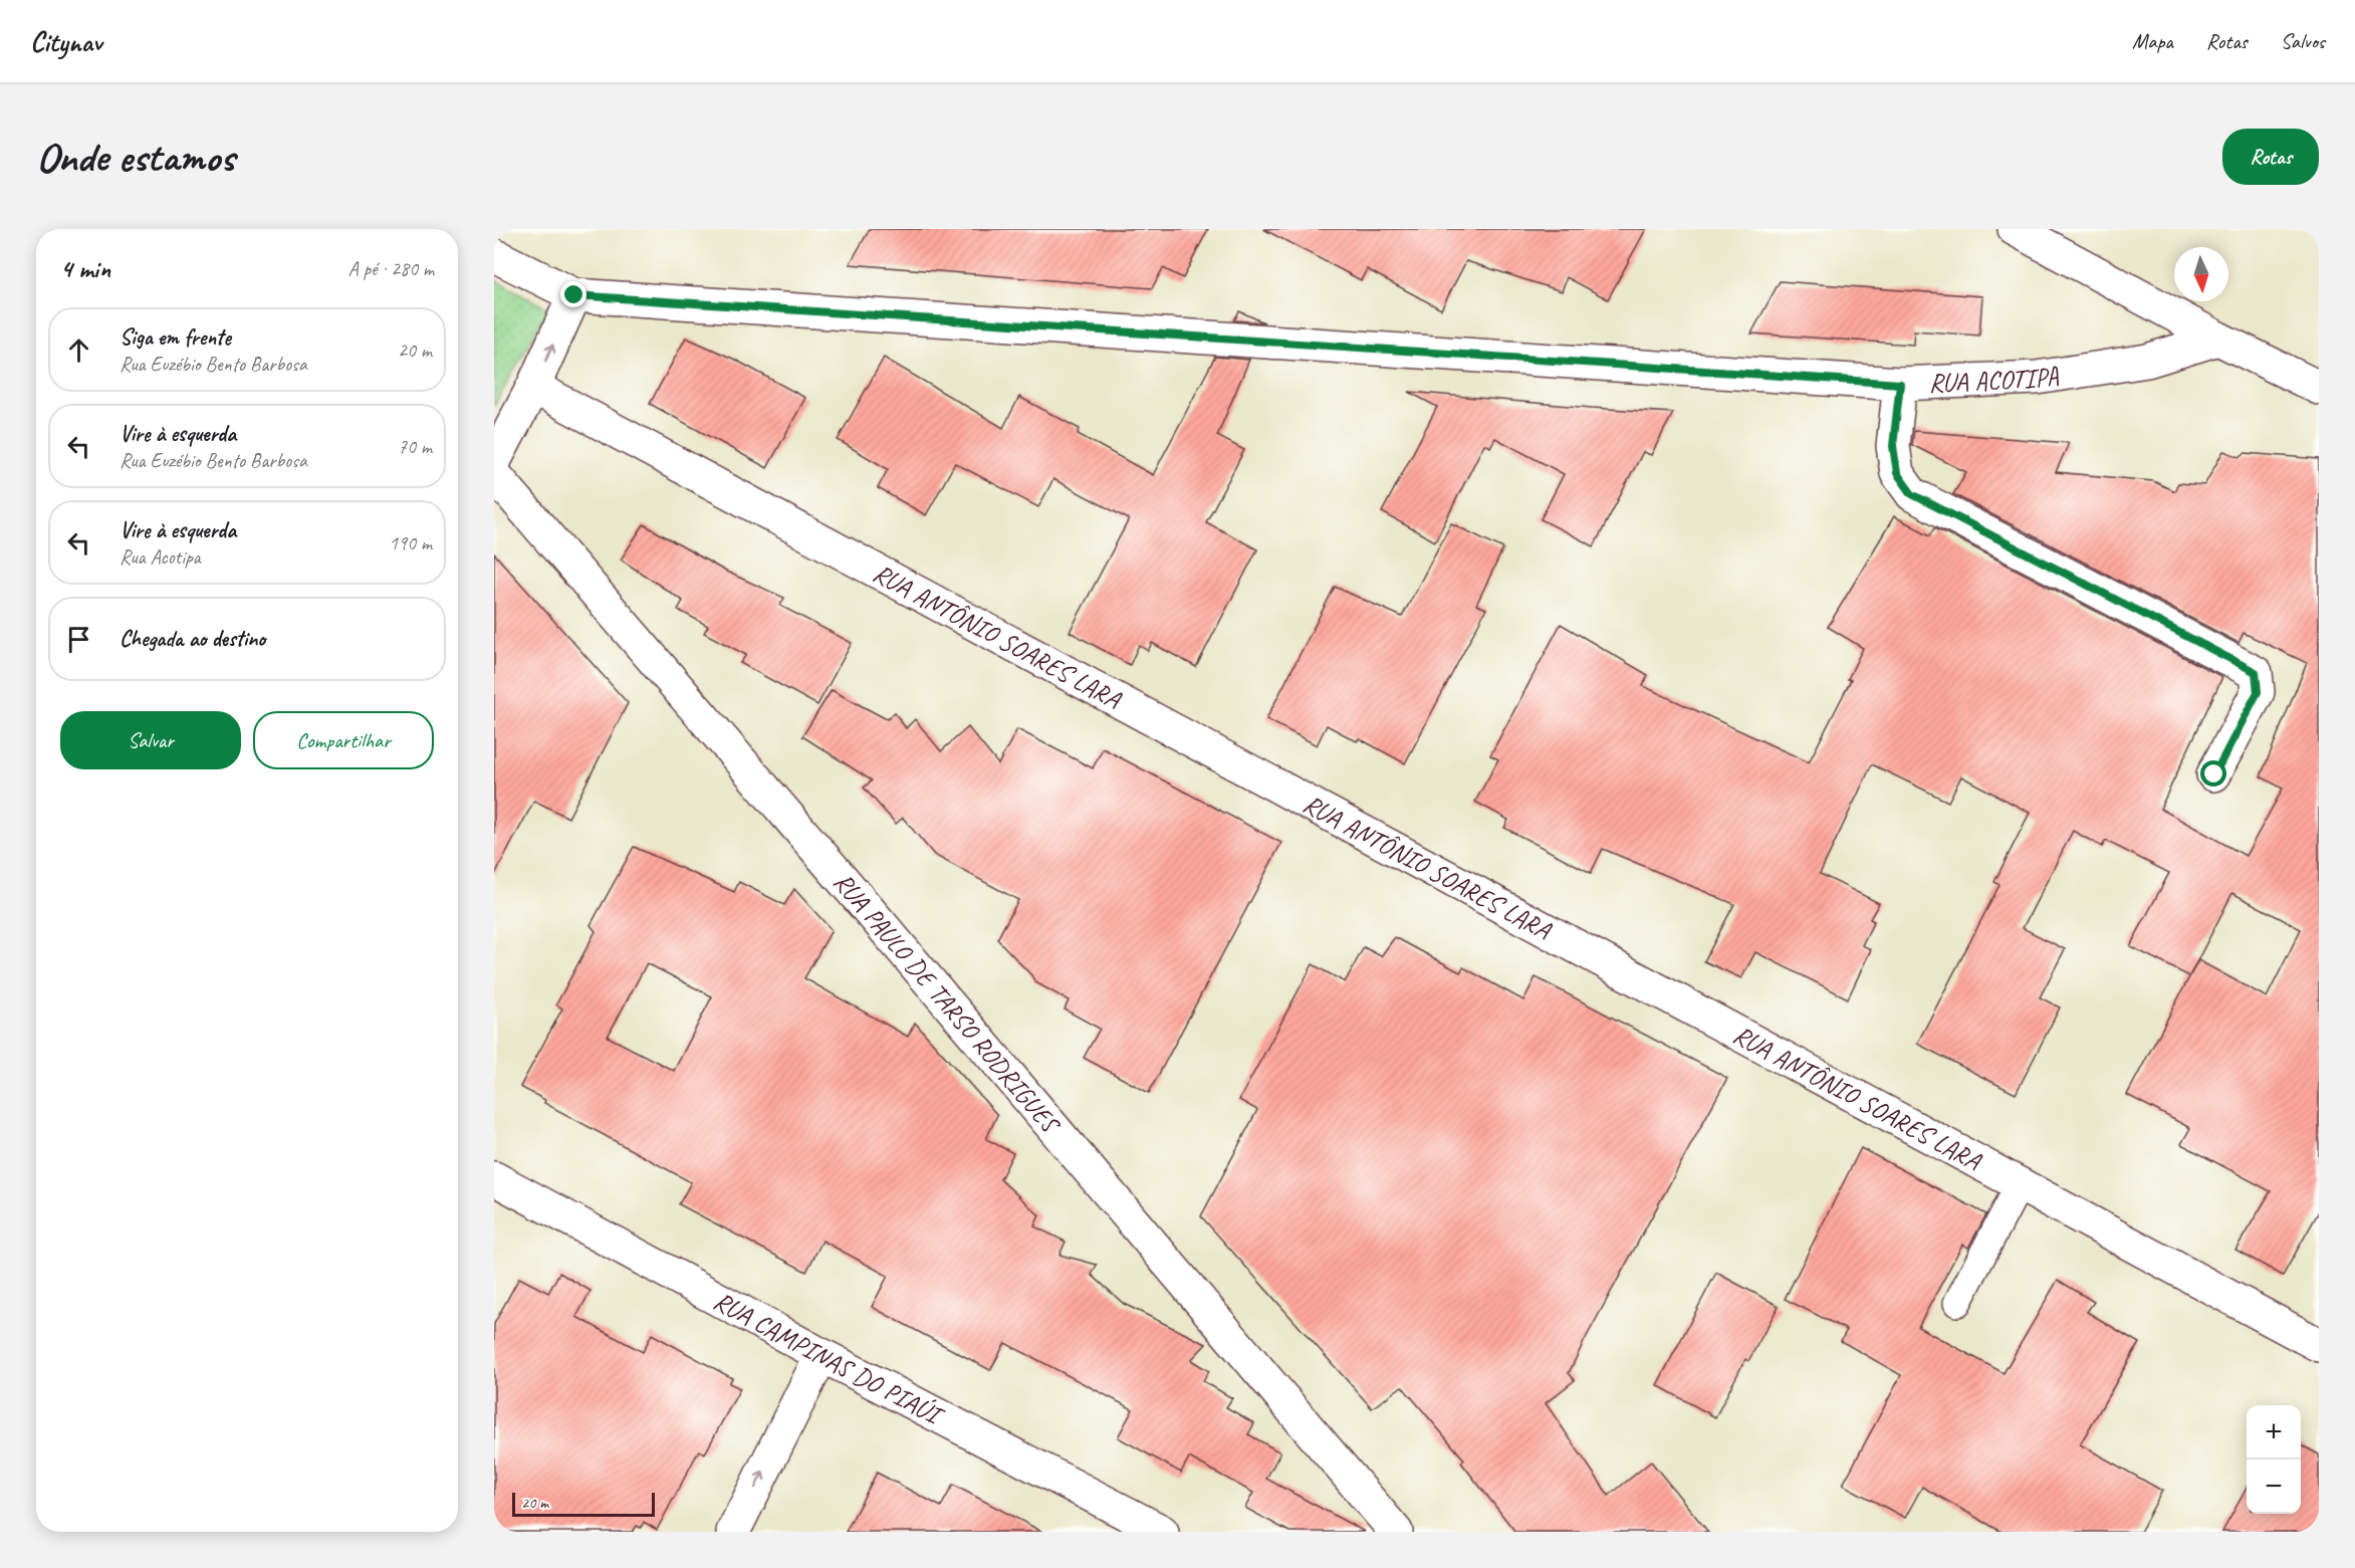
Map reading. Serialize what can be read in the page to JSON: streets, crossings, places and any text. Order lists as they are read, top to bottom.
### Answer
{
  "streets": {
    "street": [
      "RUA ACOTIPA",
      "RUA ANTÔNIO SOARES LARA",
      "RUA PAULO DE TARSO RODRIGUES",
      "RUA CAMPINAS DO PIAÚI"
    ]
  },
  "scale_bar": "20 m",
  "north": "bottom",
  "page": {
    "header": "Citynav",
    "nav": ["Mapa", "Rotas", "Salvos"],
    "buttons": [
      "Rotas",
      ["Salvar", "Compartilhar"]
    ],
    "title": "Onde estamos",
    "heading": ["4 min", "A pé · 280 m"],
    "list": [
      ["Siga em frente", "Rua Euzébio Bento Barbosa", "20 m"],
      ["Vire à esquerda", "Rua Euzébio Bento Barbosa", "70 m"],
      ["Vire à esquerda", "Rua Acotipa", "190 m"],
      "Chegada ao destino"
    ],
    "map_buttons": ["+", "−"],
    "scale": "20 m"
  }
}
